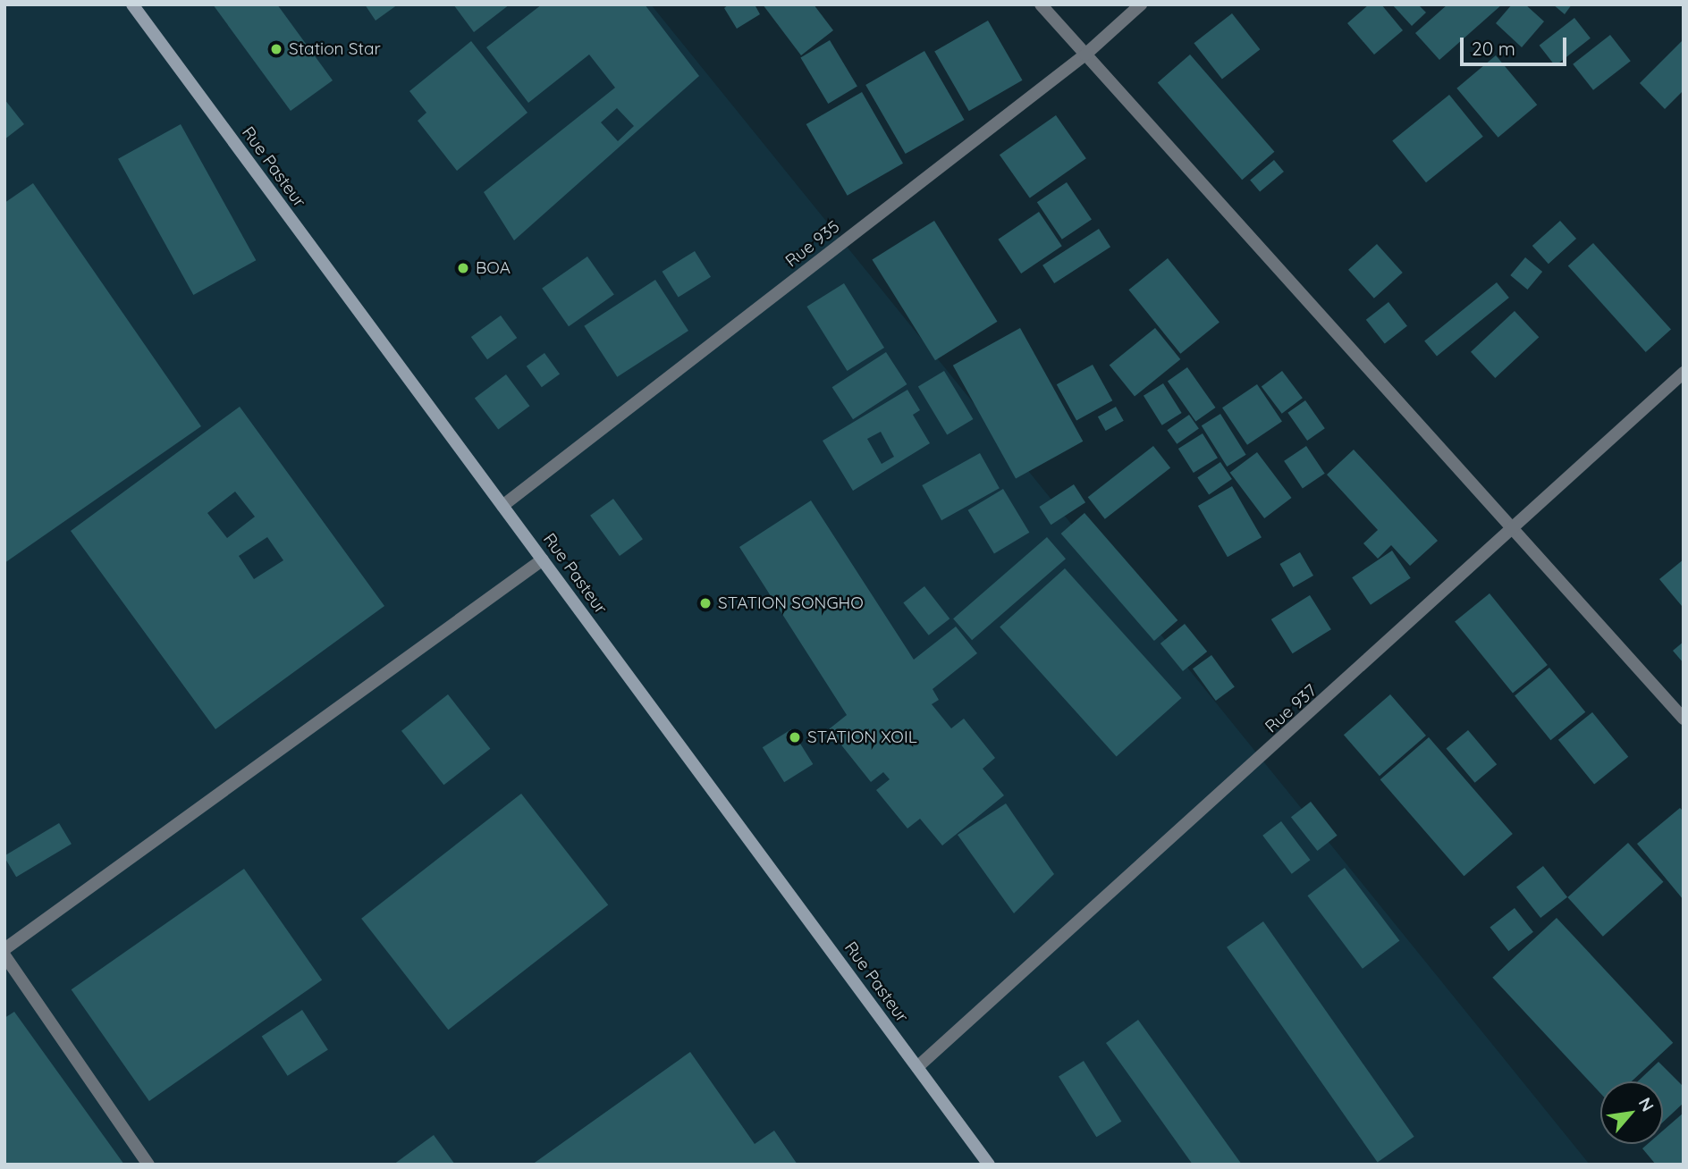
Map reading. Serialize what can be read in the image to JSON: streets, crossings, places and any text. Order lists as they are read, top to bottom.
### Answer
{
  "streets": {
    "main road": ["Rue Pasteur"],
    "street": ["Rue 935", "Rue 937"]
  },
  "crossings": [
    ["Rue Pasteur", "Rue 935"],
    ["Rue Pasteur", "Rue 937"]
  ],
  "places": [
    "Station Star",
    "BOA",
    "STATION SONGHO",
    "STATION XOIL"
  ],
  "scale_bar": "20 m",
  "north": "top right"
}
